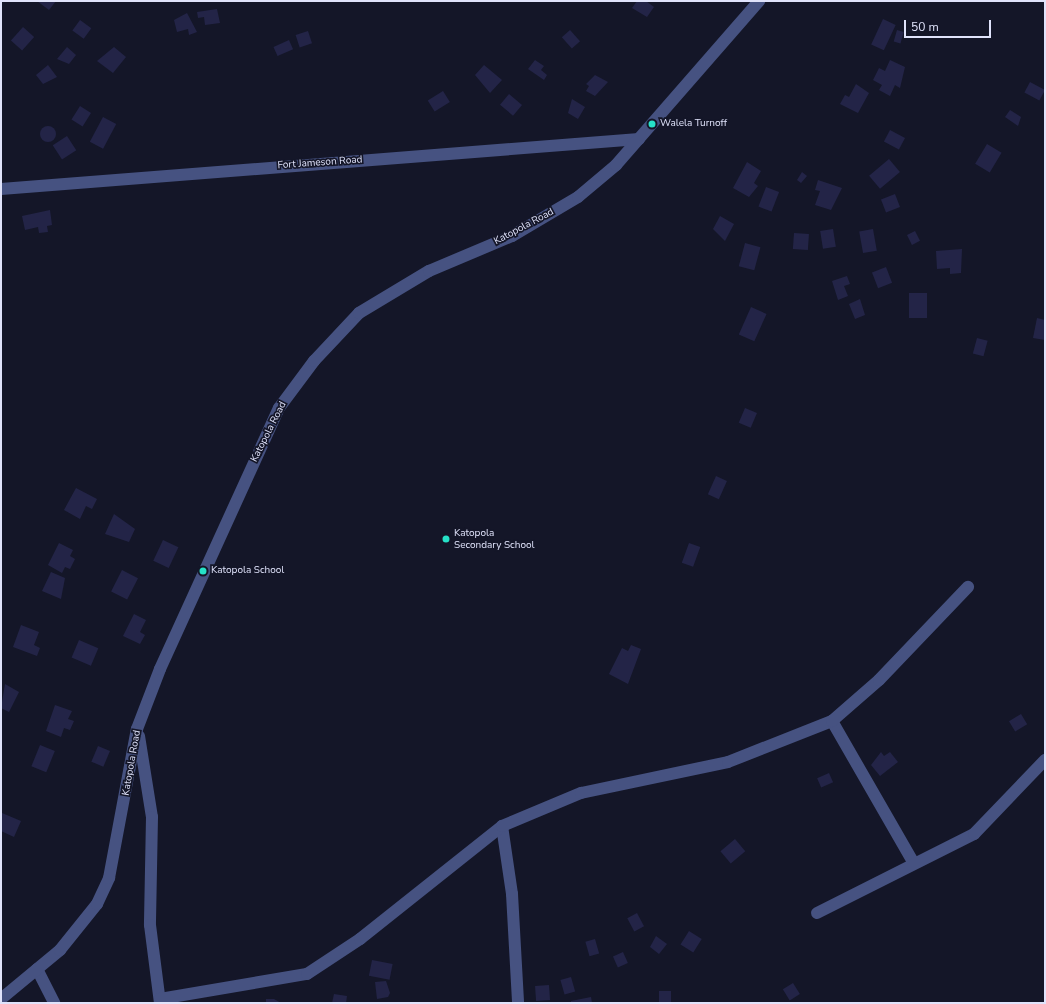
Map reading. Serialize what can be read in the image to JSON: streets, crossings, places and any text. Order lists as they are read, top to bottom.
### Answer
{
  "streets": {
    "street": ["Fort Jameson Road", "Katopola Road"]
  },
  "crossings": [
    ["Fort Jameson Road", "Katopola Road"]
  ],
  "places": ["Walela Turnoff", "Katopola Secondary School", "Katopola School"],
  "scale_bar": "50 m"
}
